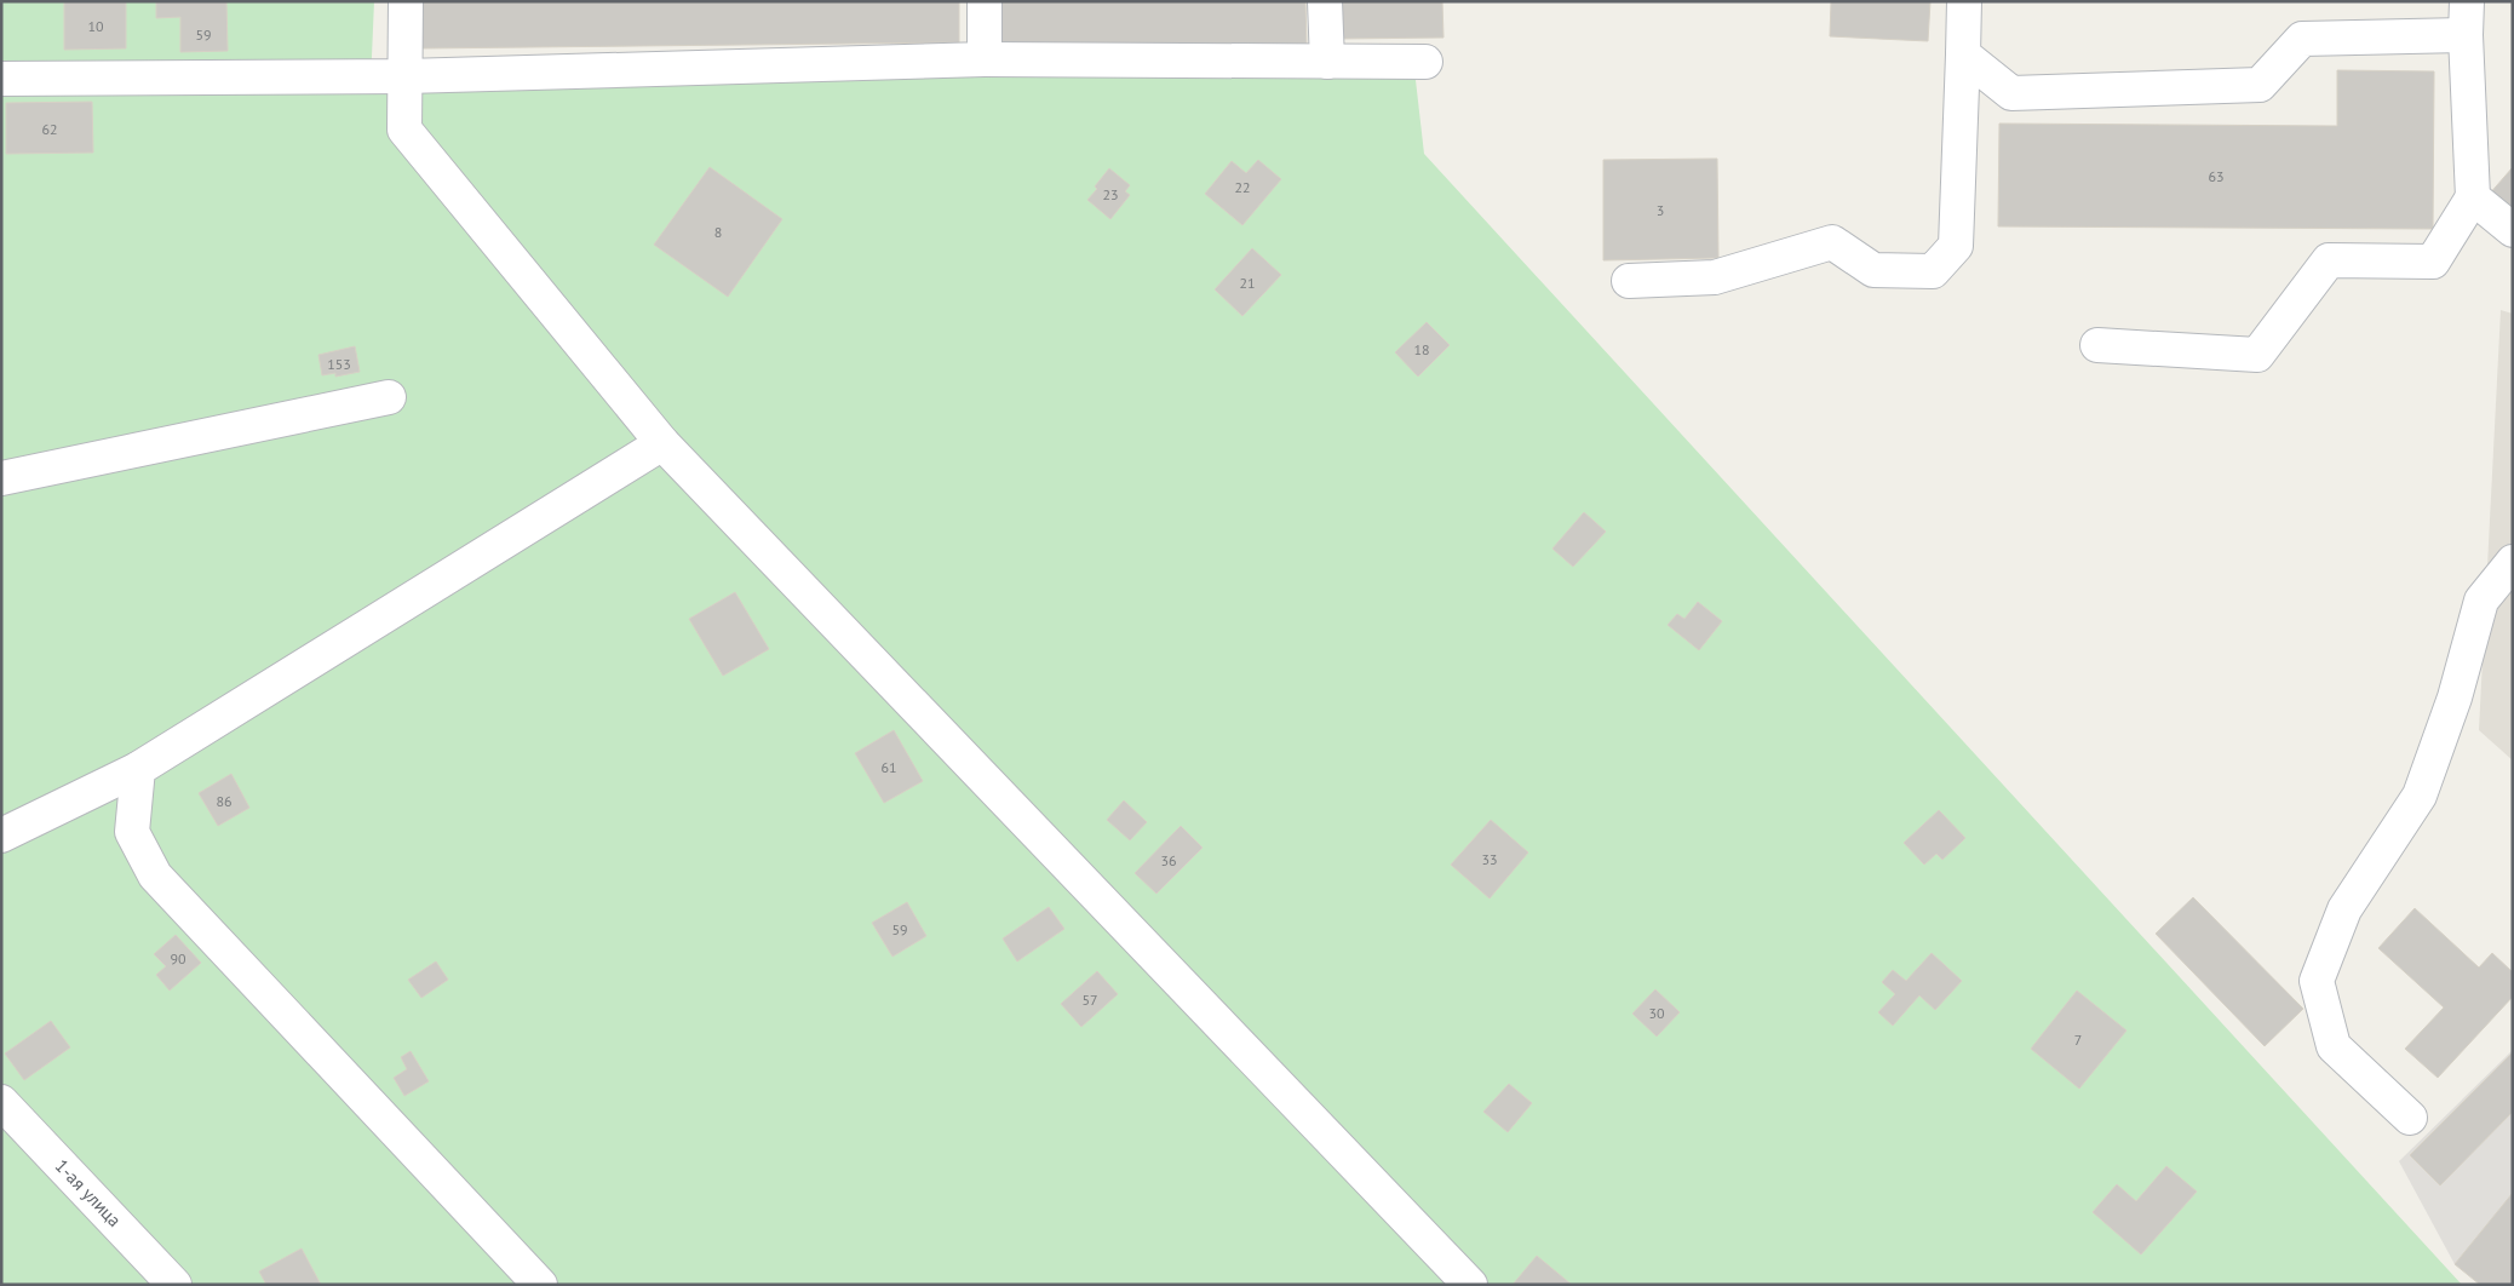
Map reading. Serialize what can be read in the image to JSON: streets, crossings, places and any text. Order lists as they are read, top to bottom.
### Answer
{
  "streets": {
    "lane": ["1-ая улица"]
  },
  "house_numbers": [
    "10",
    "59",
    "62",
    "63",
    "22",
    "23",
    "3",
    "8",
    "21",
    "18",
    "153",
    "61",
    "86",
    "33",
    "36",
    "59",
    "90",
    "57",
    "30",
    "7"
  ]
}
